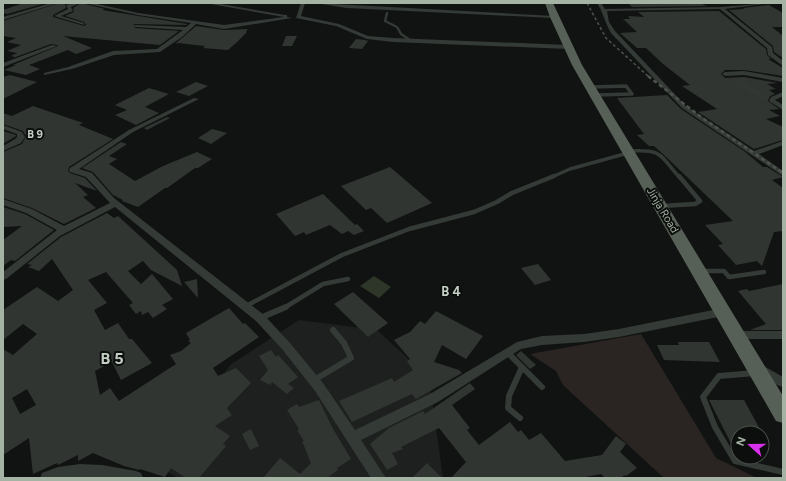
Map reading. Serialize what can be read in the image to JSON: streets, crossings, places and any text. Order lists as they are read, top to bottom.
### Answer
{
  "streets": {
    "highway": ["Jinja Road"]
  },
  "districts": ["B 9", "B 4", "B 5"],
  "north": "left"
}
